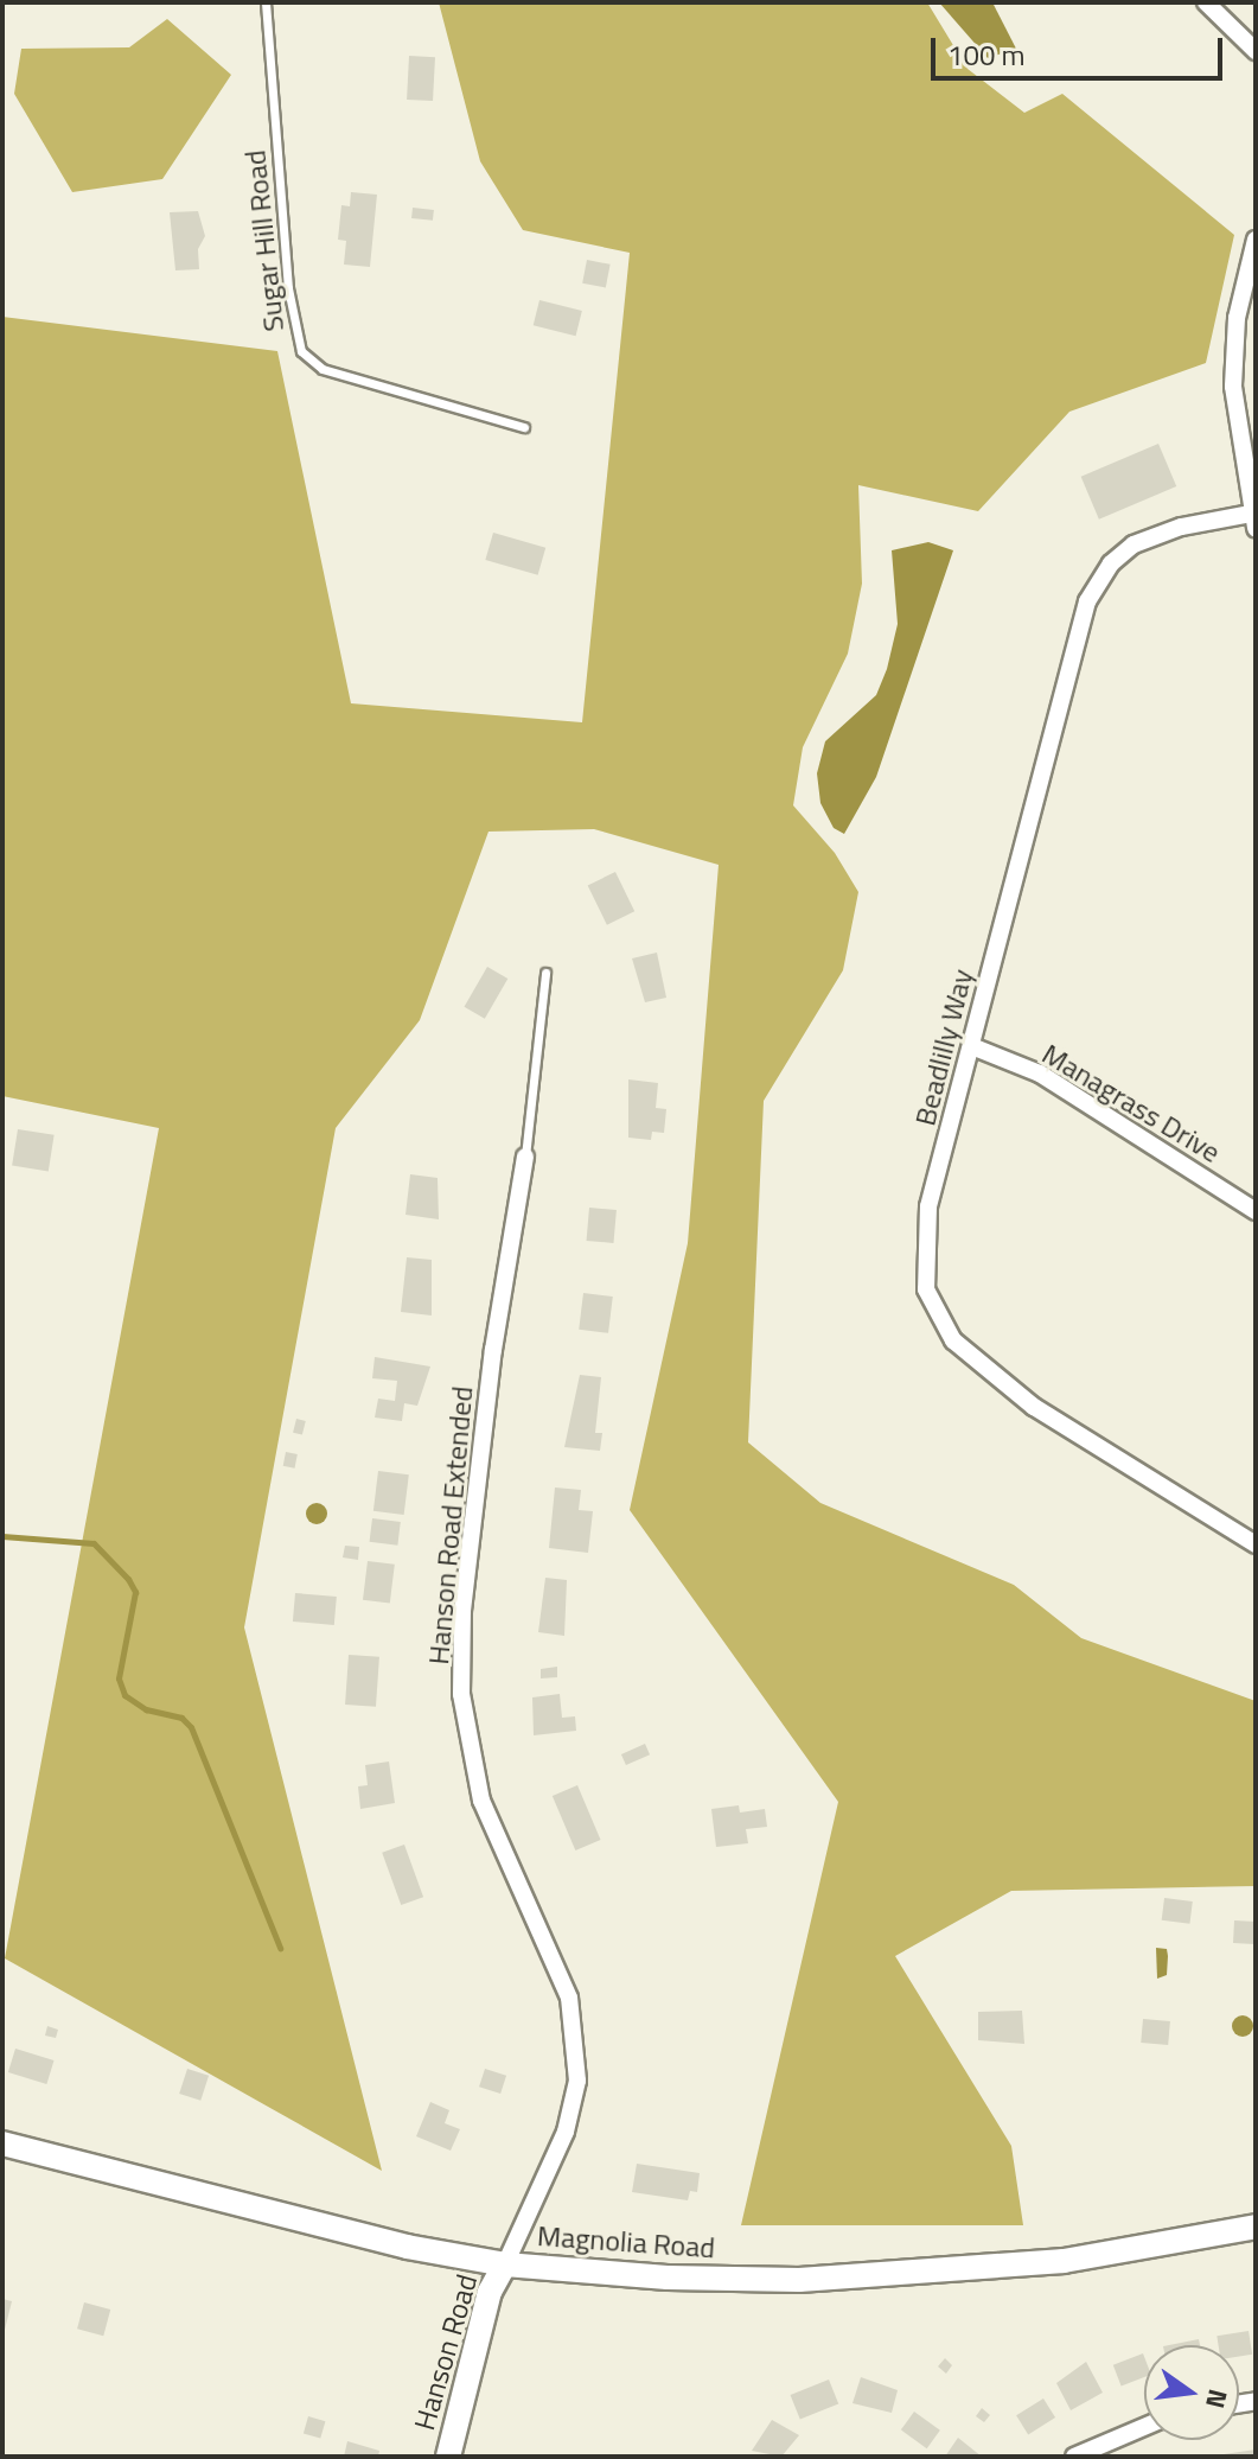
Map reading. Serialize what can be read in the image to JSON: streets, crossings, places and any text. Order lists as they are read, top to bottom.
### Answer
{
  "streets": {
    "main road": ["Magnolia Road", "Hanson Road"],
    "street": ["Beadlilly Way", "Managrass Drive", "Hanson Road Extended"],
    "lane": ["Sugar Hill Road"]
  },
  "crossings": [
    ["Beadlilly Way", "Managrass Drive"],
    ["Hanson Road Extended", "Magnolia Road"],
    ["Hanson Road Extended", "Hanson Road"],
    ["Magnolia Road", "Hanson Road"]
  ],
  "scale_bar": "100 m",
  "north": "right"
}
